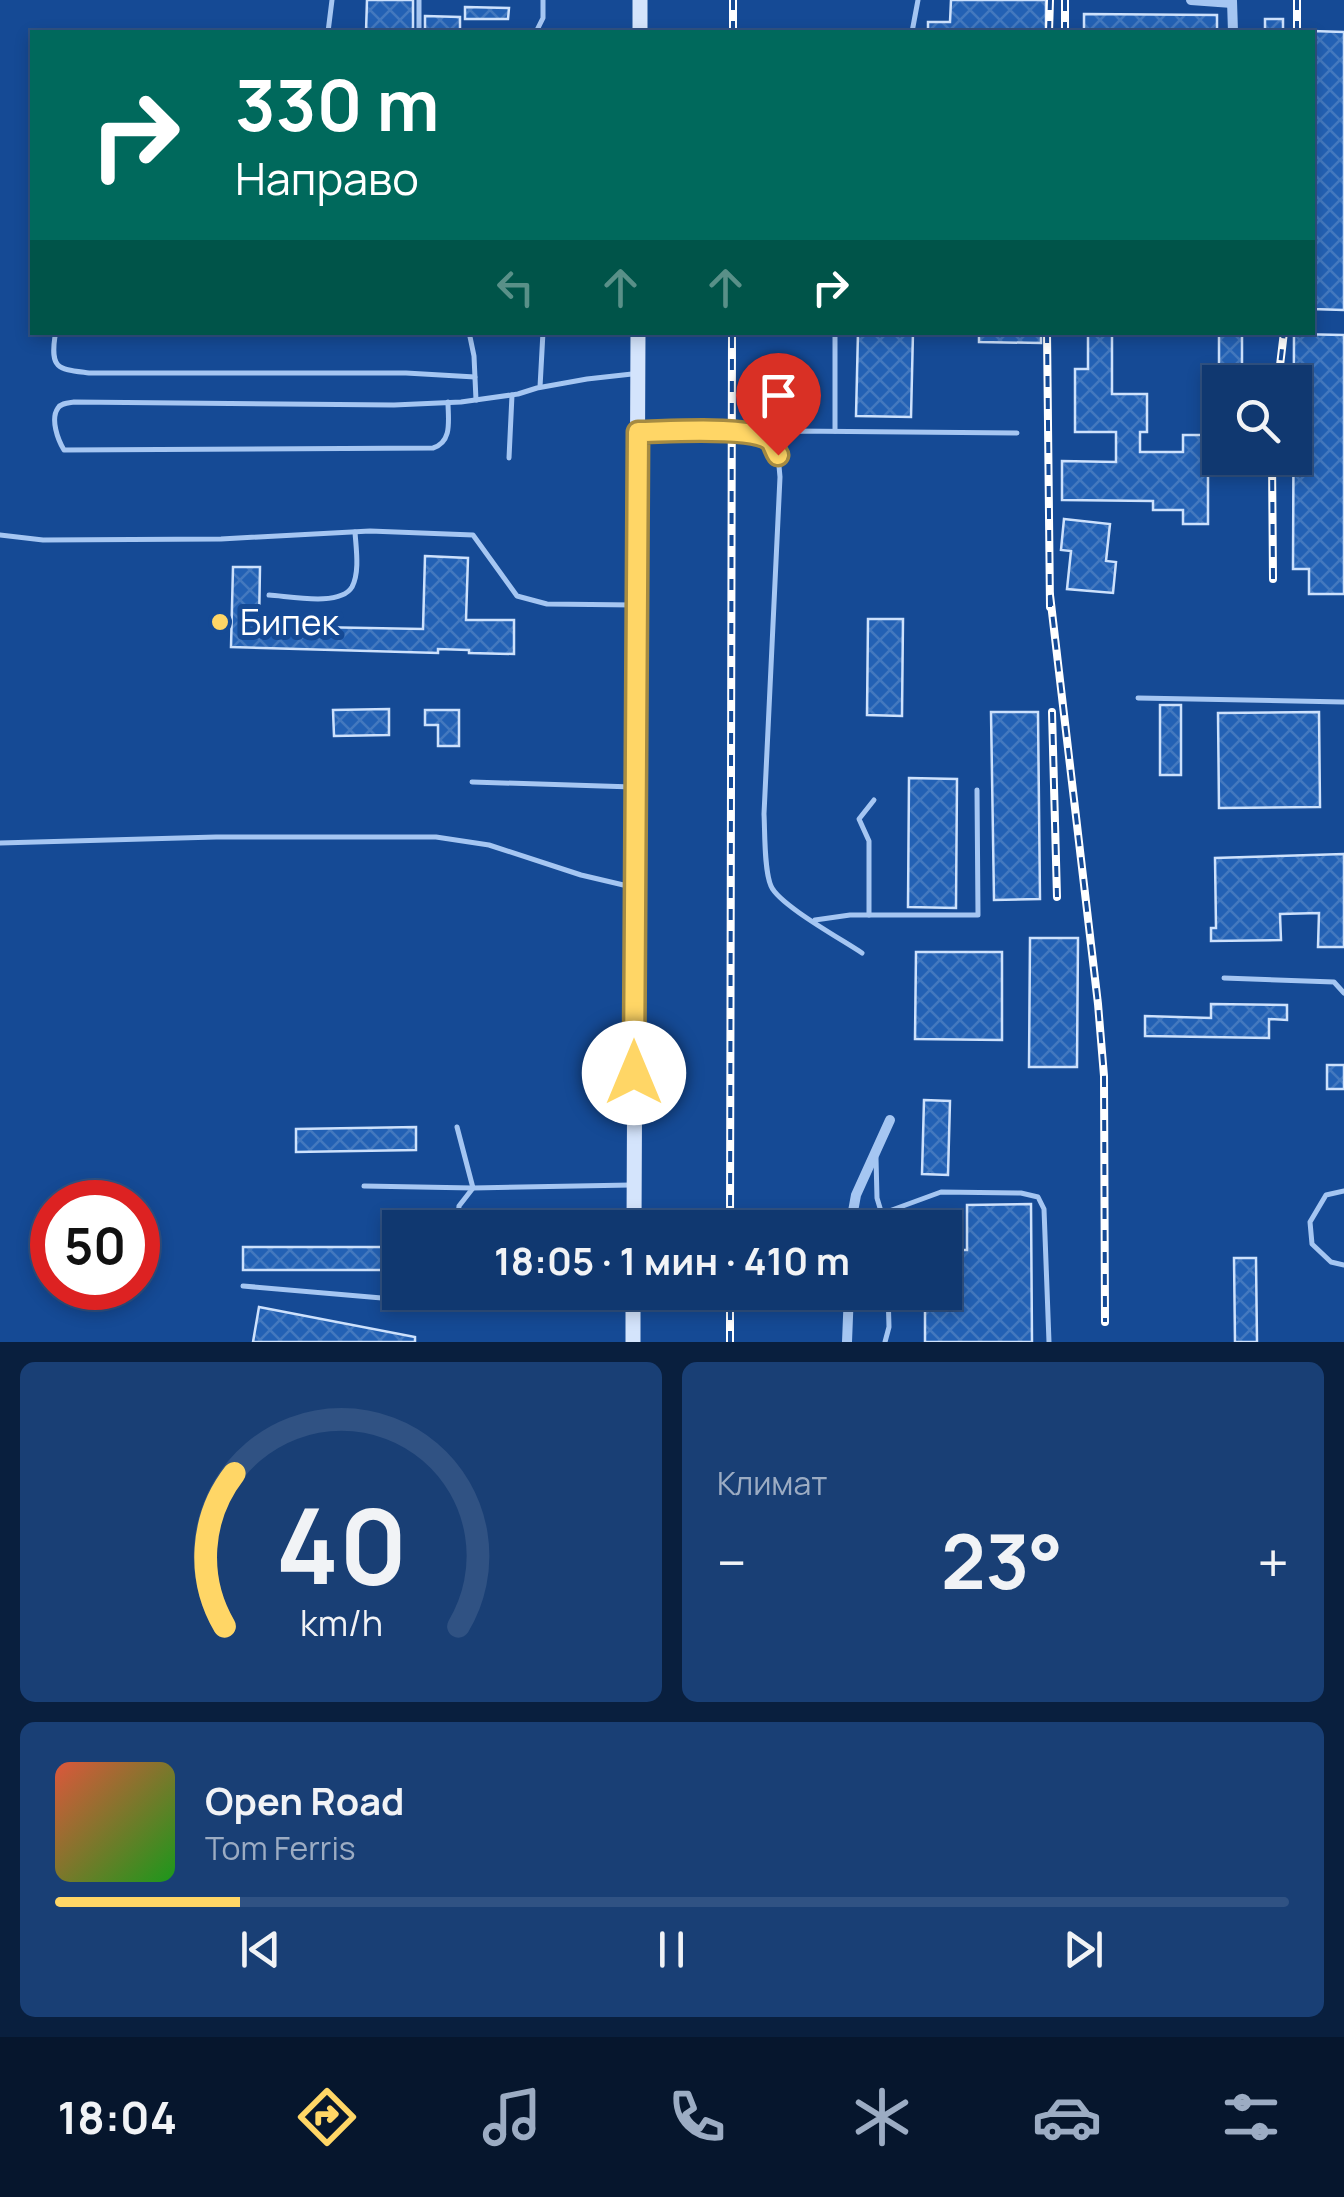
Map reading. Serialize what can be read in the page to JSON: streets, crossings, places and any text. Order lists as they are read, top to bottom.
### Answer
{
  "places": ["Бипек"],
  "page": {
    "turn": ["330 m", "Направо"],
    "limit": "50",
    "trip": "18:05 · 1 мин · 410 m",
    "tile": "Климат",
    "heat": ["−", "23°", "+"],
    "song": ["Open Road", "Tom Ferris"],
    "tabs": "18:04",
    "gauge": ["40", "km/h"]
  }
}
